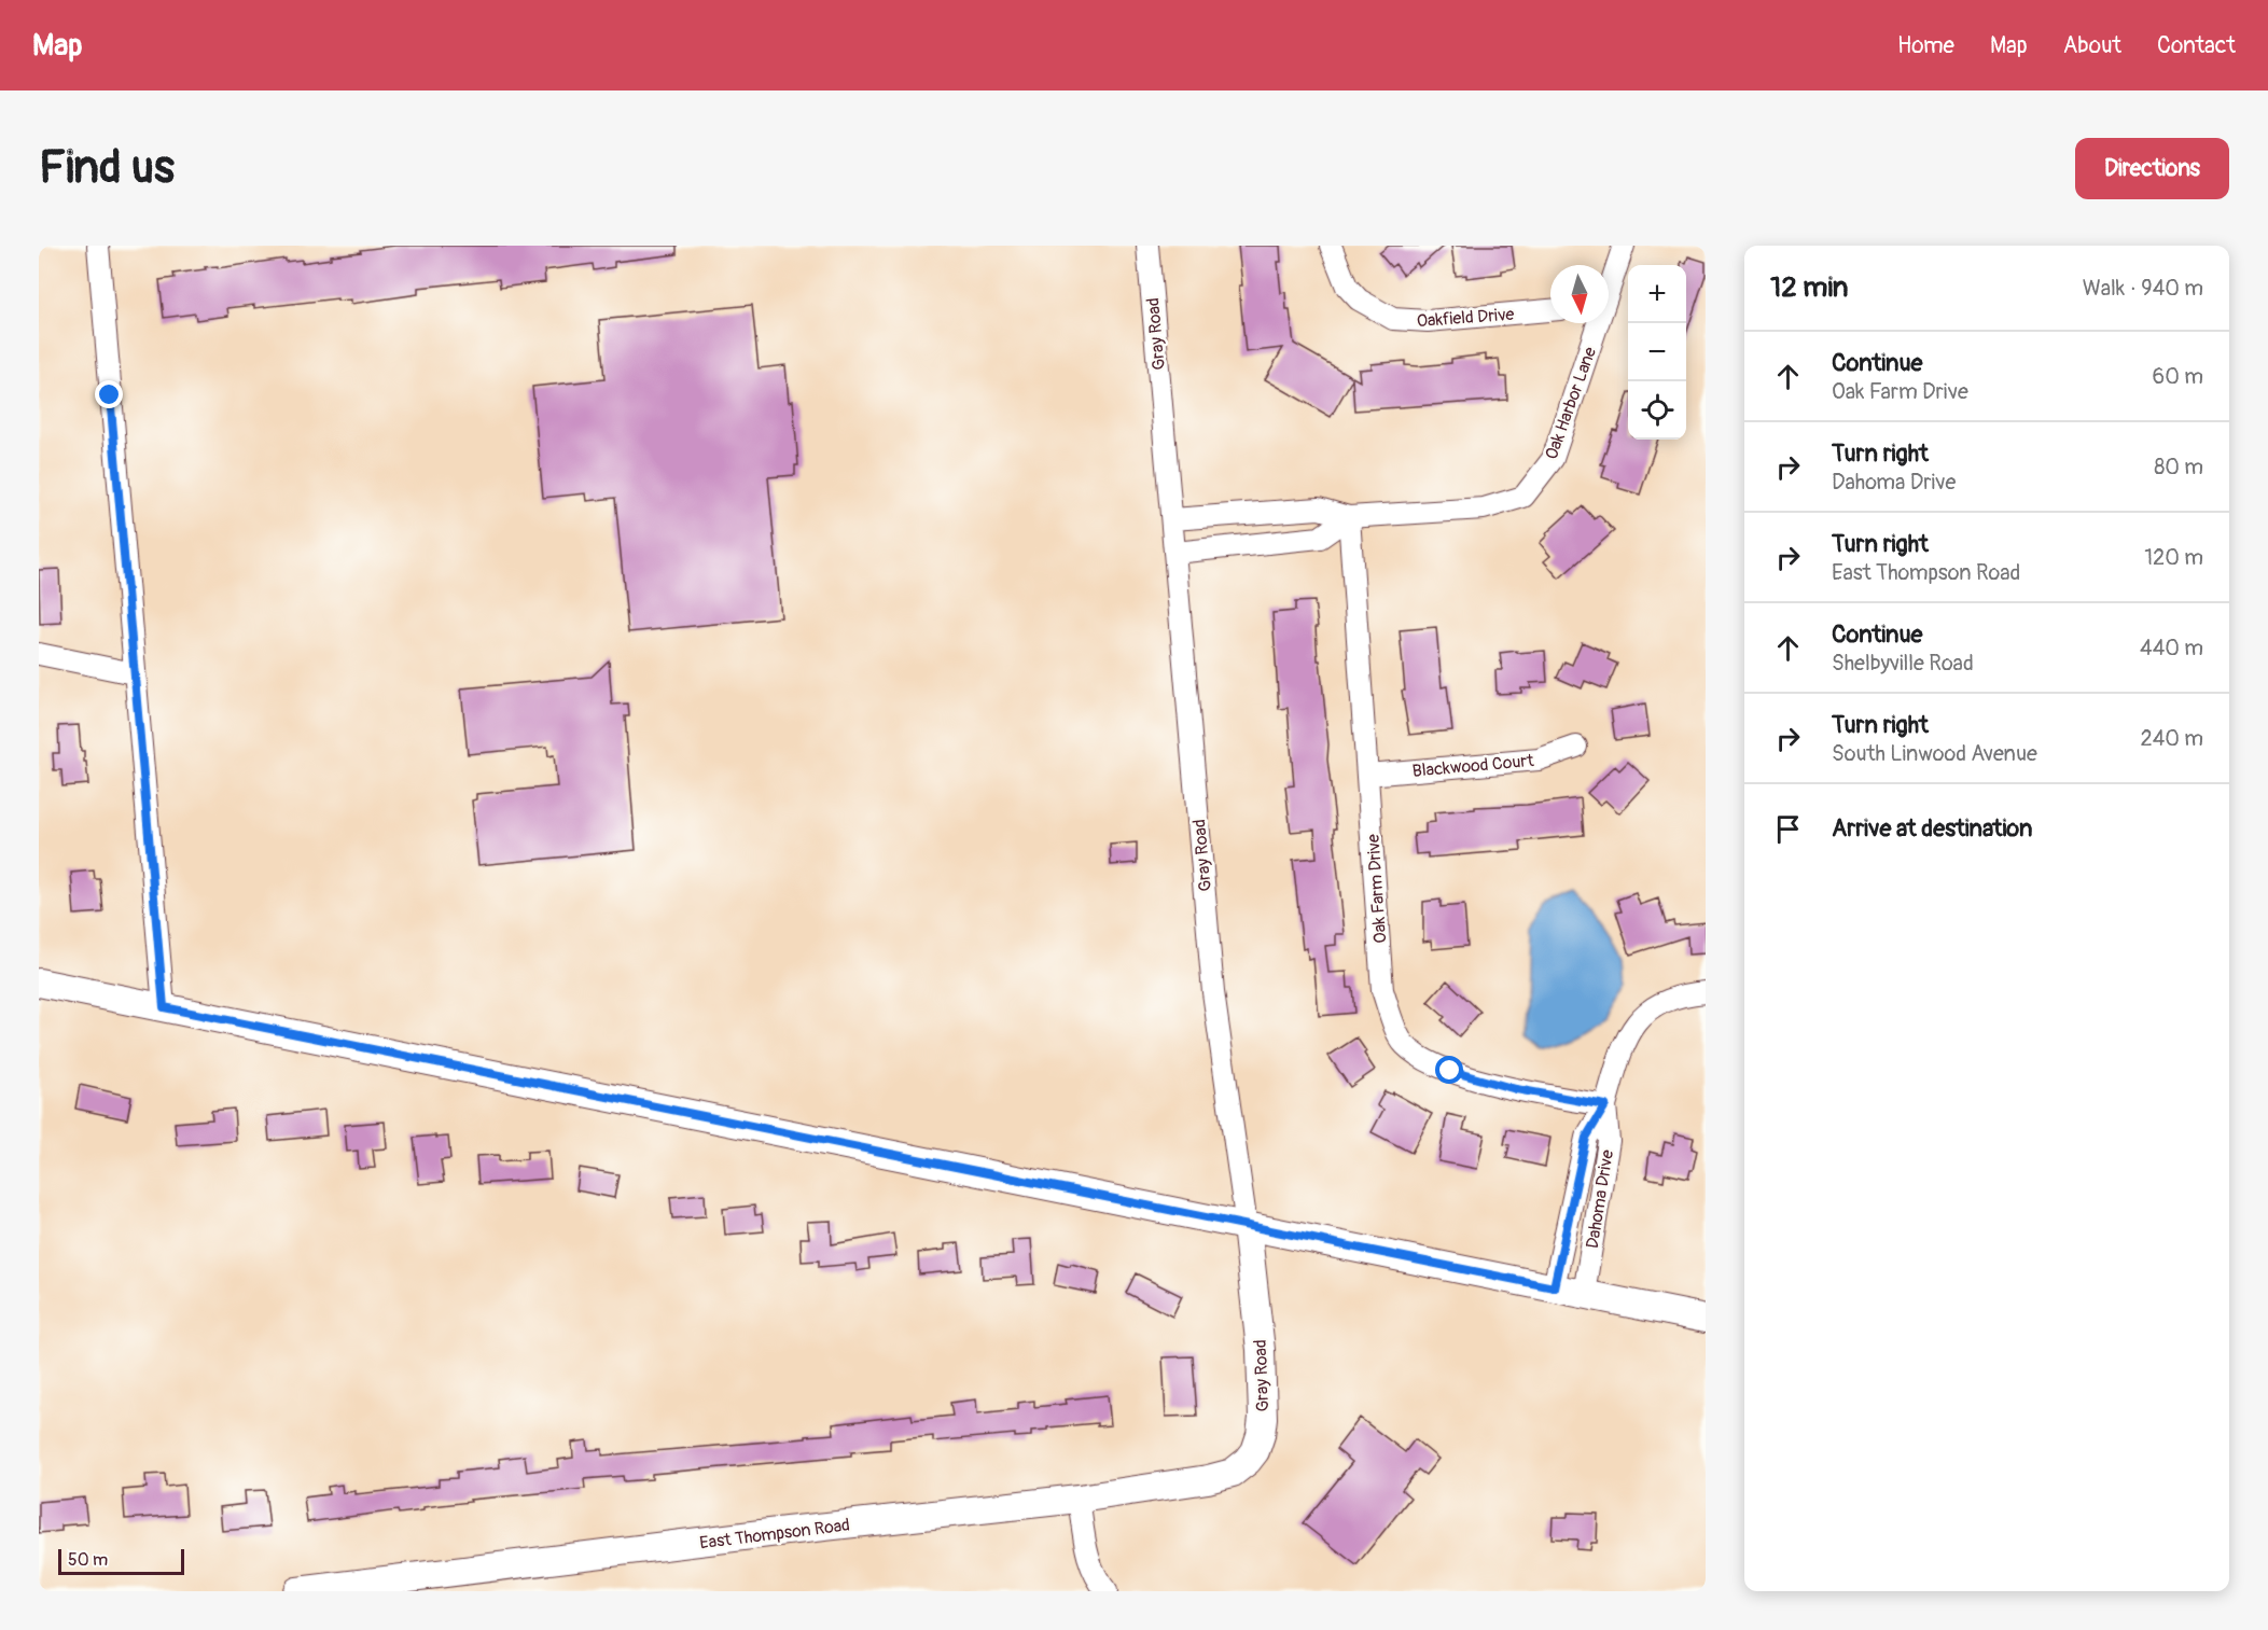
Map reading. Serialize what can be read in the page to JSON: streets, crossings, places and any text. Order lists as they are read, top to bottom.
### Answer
{
  "streets": {
    "main road": ["Gray Road", "East Thompson Road"],
    "street": [
      "Oakfield Drive",
      "Oak Harbor Lane",
      "Blackwood Court",
      "Oak Farm Drive",
      "Dahoma Drive"
    ]
  },
  "crossings": [
    ["Gray Road", "Oak Harbor Lane"],
    ["Gray Road", "East Thompson Road"],
    ["Oak Harbor Lane", "Oak Farm Drive"],
    ["Blackwood Court", "Oak Farm Drive"],
    ["Oak Farm Drive", "Dahoma Drive"]
  ],
  "scale_bar": "50 m",
  "north": "bottom",
  "page": {
    "header": "Map",
    "nav": [
      "Home",
      "Map",
      "About",
      "Contact"
    ],
    "buttons": "Directions",
    "title": "Find us",
    "heading": ["12 min", "Walk · 940 m"],
    "map_buttons": ["+", "−"],
    "list": [
      ["Continue", "Oak Farm Drive", "60 m"],
      ["Turn right", "Dahoma Drive", "80 m"],
      ["Turn right", "East Thompson Road", "120 m"],
      ["Continue", "Shelbyville Road", "440 m"],
      ["Turn right", "South Linwood Avenue", "240 m"],
      "Arrive at destination"
    ],
    "scale": "50 m"
  }
}
